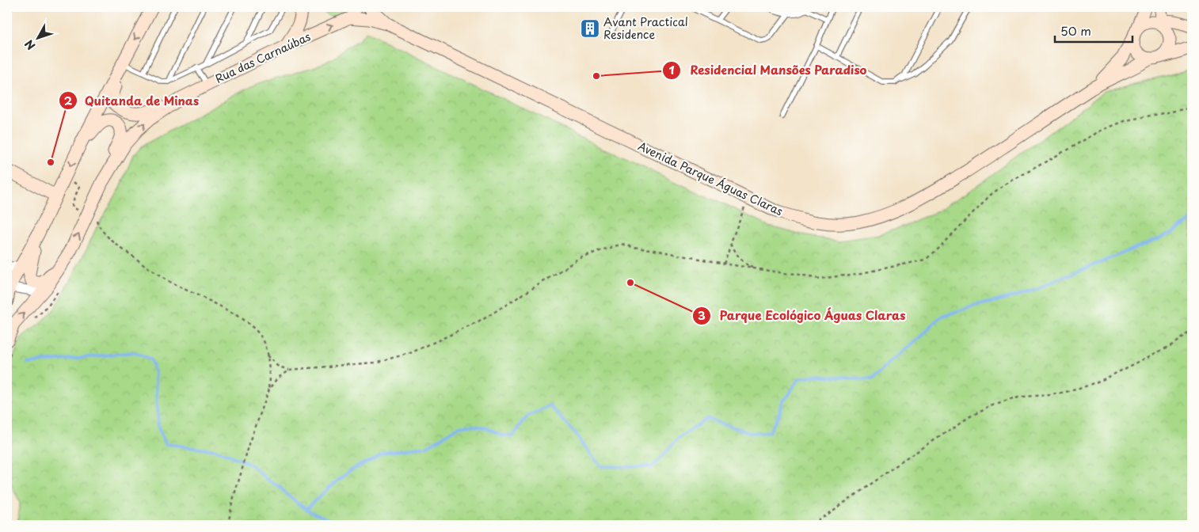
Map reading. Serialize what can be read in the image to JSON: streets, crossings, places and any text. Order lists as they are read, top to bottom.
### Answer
{
  "streets": {
    "street": ["Rua das Carnaúbas", "Avenida Parque Águas Claras"]
  },
  "crossings": [
    ["Rua das Carnaúbas", "Avenida Parque Águas Claras"]
  ],
  "places": {
    "building": ["Avant Practical Residence"],
    "other": ["Residencial Mansões Paradiso", "Quitanda de Minas", "Parque Ecológico Águas Claras"]
  },
  "scale_bar": "50 m",
  "north": "bottom left"
}
